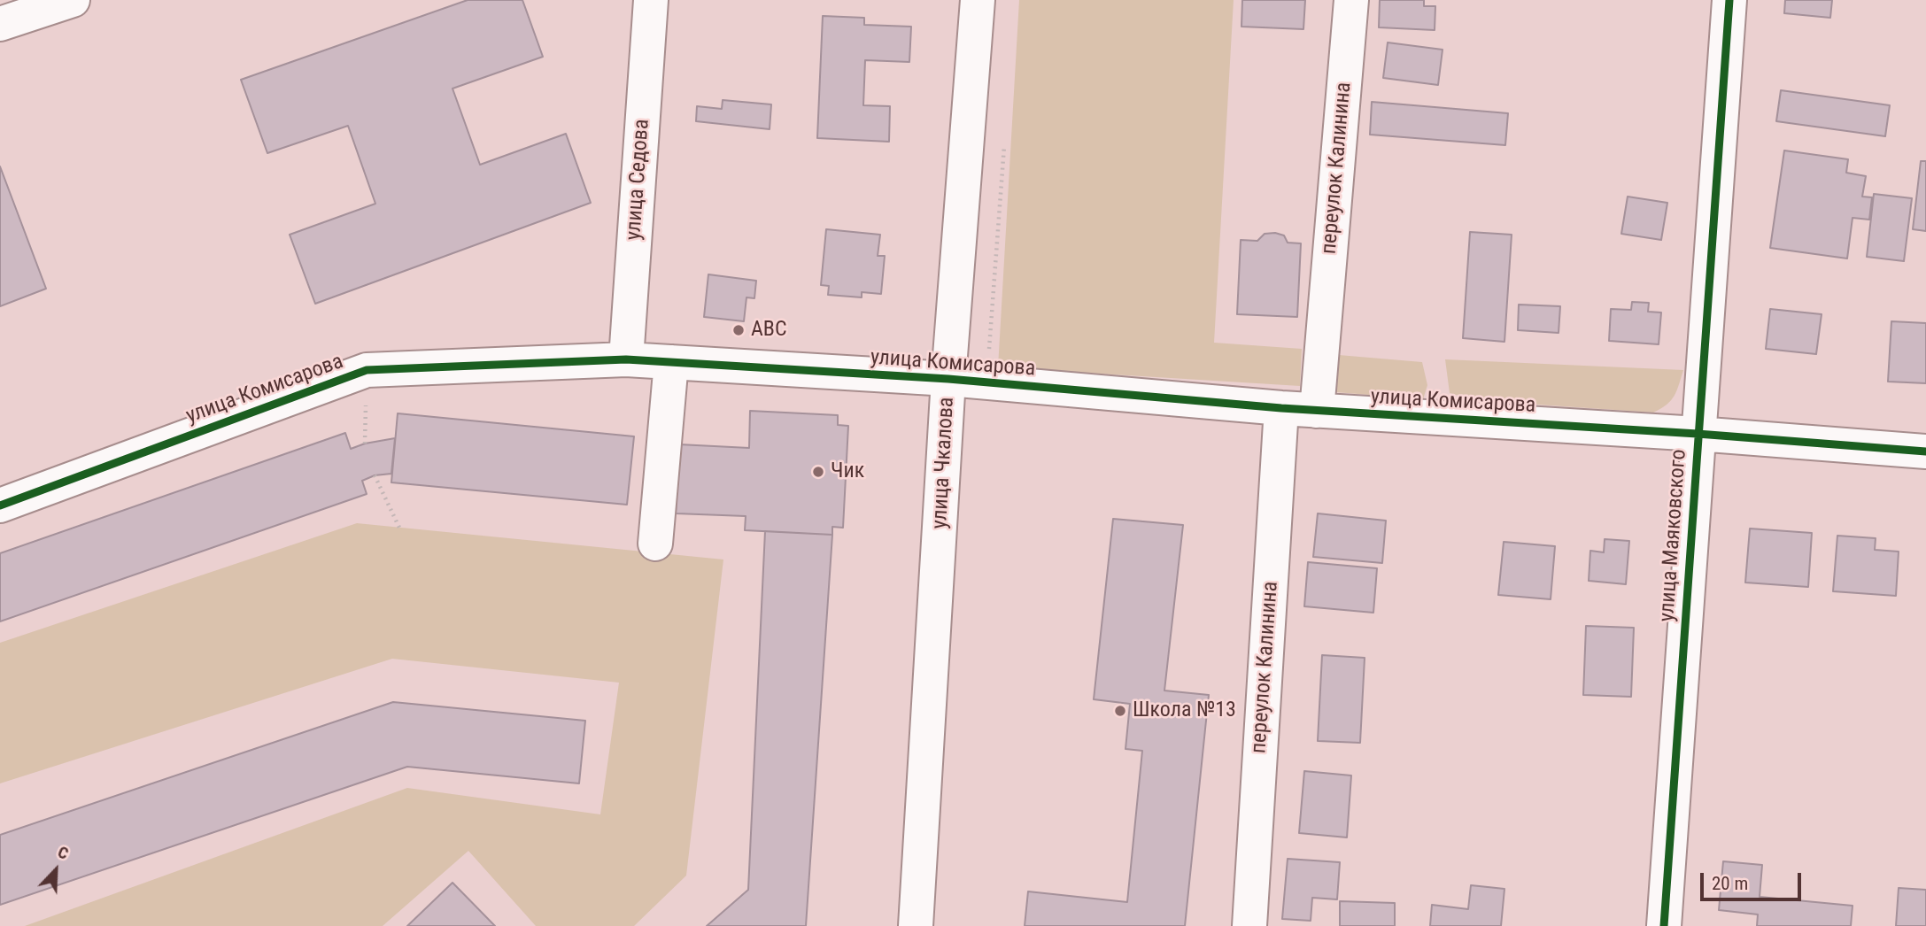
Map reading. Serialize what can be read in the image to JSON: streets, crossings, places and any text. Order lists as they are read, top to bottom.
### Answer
{
  "streets": {
    "street": [
      "переулок Калинина",
      "улица Седова",
      "улица Комисарова",
      "улица Чкалова",
      "улица Маяковского"
    ]
  },
  "crossings": [
    ["переулок Калинина", "улица Комисарова"],
    ["улица Седова", "улица Комисарова"],
    ["улица Комисарова", "улица Чкалова"],
    ["улица Комисарова", "улица Маяковского"]
  ],
  "places": ["ABC", "Чик", "Школа №13"],
  "scale_bar": "20 m",
  "north": "top right"
}
